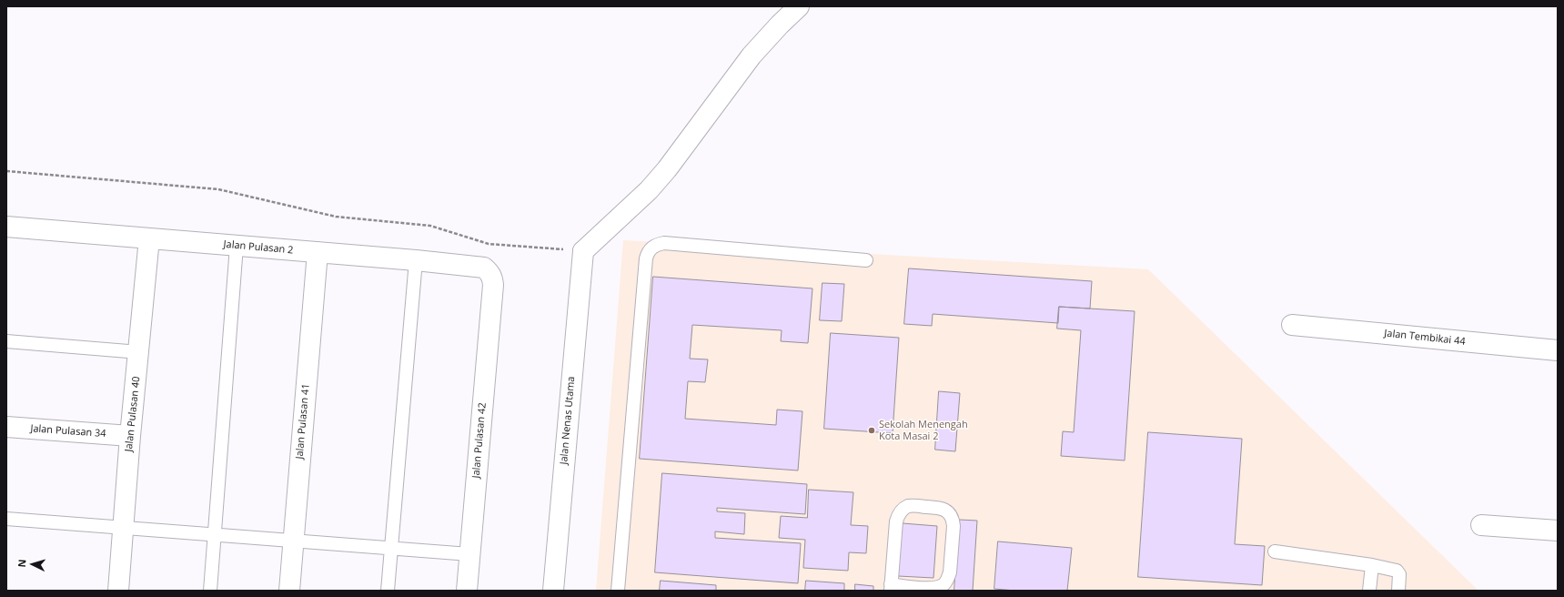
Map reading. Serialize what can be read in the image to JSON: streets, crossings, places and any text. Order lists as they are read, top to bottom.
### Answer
{
  "streets": {
    "street": [
      "Jalan Pulasan 2",
      "Jalan Tembikai 44",
      "Jalan Pulasan 40",
      "Jalan Nenas Utama",
      "Jalan Pulasan 41",
      "Jalan Pulasan 34",
      "Jalan Pulasan 42"
    ]
  },
  "crossings": [
    ["Jalan Pulasan 2", "Jalan Pulasan 40"],
    ["Jalan Pulasan 2", "Jalan Pulasan 41"],
    ["Jalan Pulasan 2", "Jalan Pulasan 42"],
    ["Jalan Pulasan 40", "Jalan Pulasan 34"]
  ],
  "places": ["Sekolah Menengah Kota Masai 2"],
  "north": "left"
}
